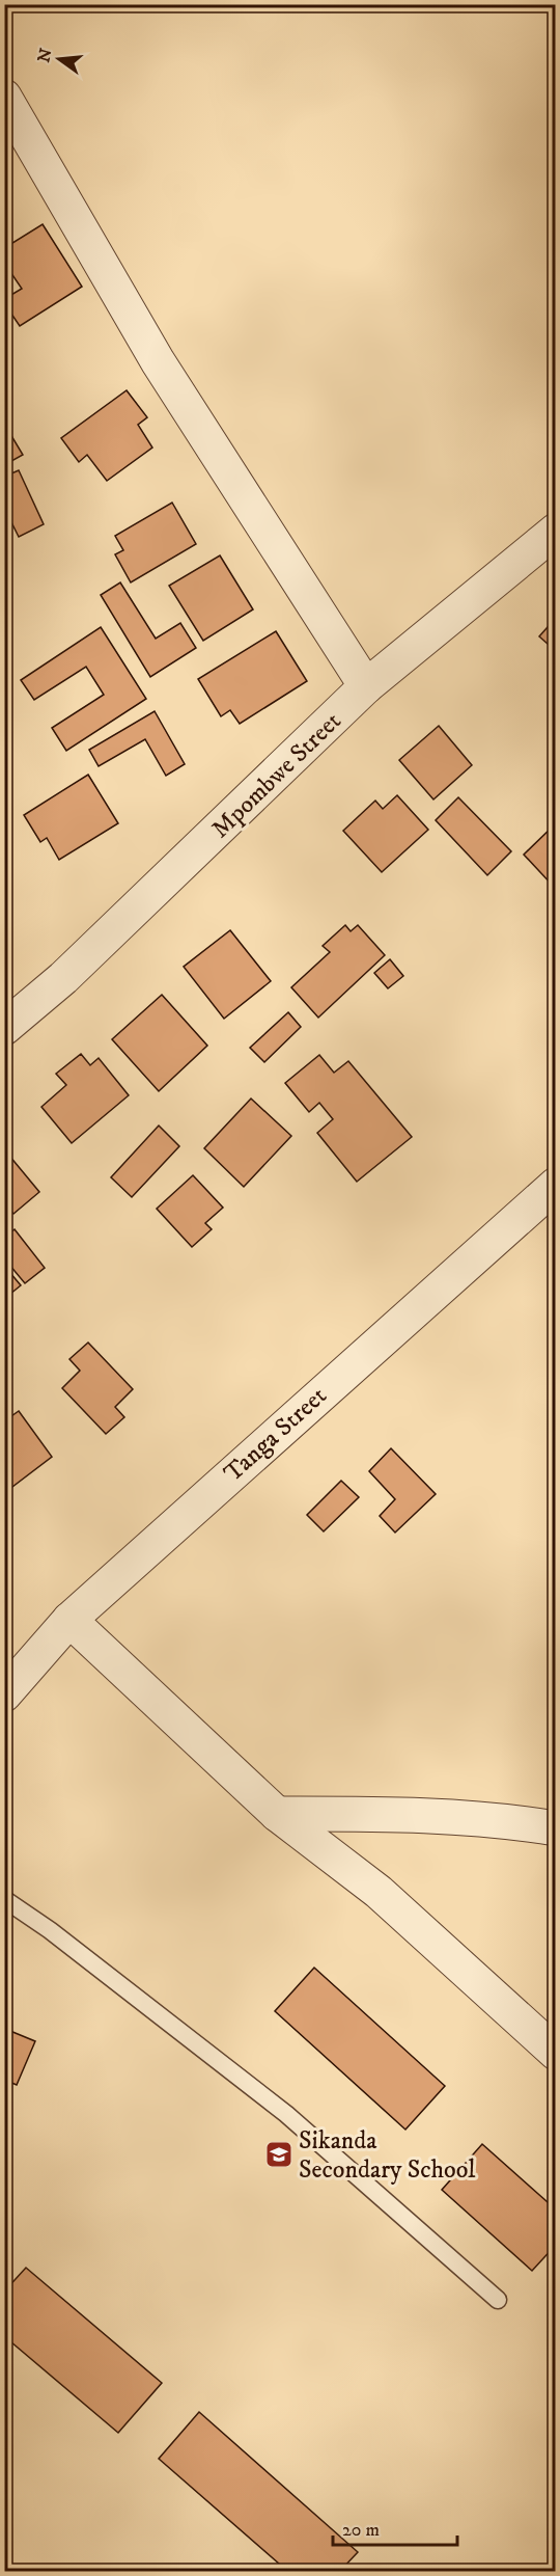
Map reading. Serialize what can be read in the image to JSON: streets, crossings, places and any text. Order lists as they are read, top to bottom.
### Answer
{
  "streets": {
    "street": ["Mpombwe Street", "Tanga Street"]
  },
  "places": {
    "school or university": ["Sikanda Secondary School"]
  },
  "scale_bar": "20 m",
  "north": "left"
}
